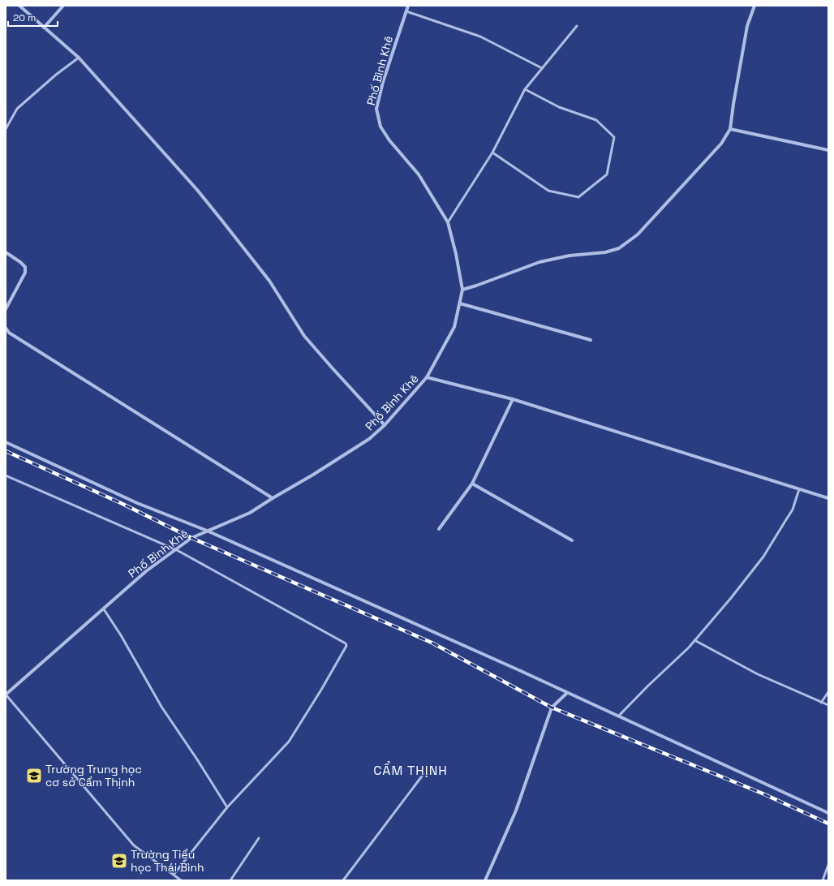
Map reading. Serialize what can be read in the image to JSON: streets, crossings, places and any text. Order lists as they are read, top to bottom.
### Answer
{
  "streets": {
    "street": ["Phố Bình Khê"]
  },
  "districts": ["CẨM THỊNH"],
  "places": {
    "school or university": ["Trường Trung học cơ sở Cẩm Thịnh", "Trường Tiểu học Thái Bình"]
  },
  "scale_bar": "20 m"
}
